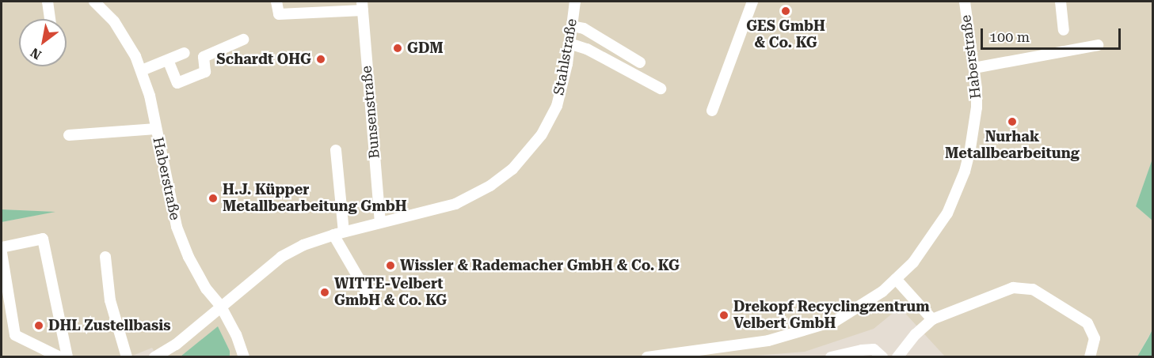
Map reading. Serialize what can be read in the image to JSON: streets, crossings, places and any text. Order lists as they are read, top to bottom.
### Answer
{
  "streets": {
    "street": ["Stahlstraße", "Haberstraße", "Bunsenstraße"]
  },
  "crossings": [
    ["Stahlstraße", "Haberstraße"],
    ["Stahlstraße", "Bunsenstraße"]
  ],
  "places": [
    "GES GmbH & Co. KG",
    "GDM",
    "Schardt OHG",
    "Nurhak Metallbearbeitung",
    "H.J. Küpper Metallbearbeitung GmbH",
    "Wissler & Rademacher GmbH & Co. KG",
    "WITTE-Velbert GmbH & Co. KG",
    "Drekopf Recyclingzentrum Velbert GmbH",
    "DHL Zustellbasis"
  ],
  "scale_bar": "100 m",
  "north": "bottom left"
}
